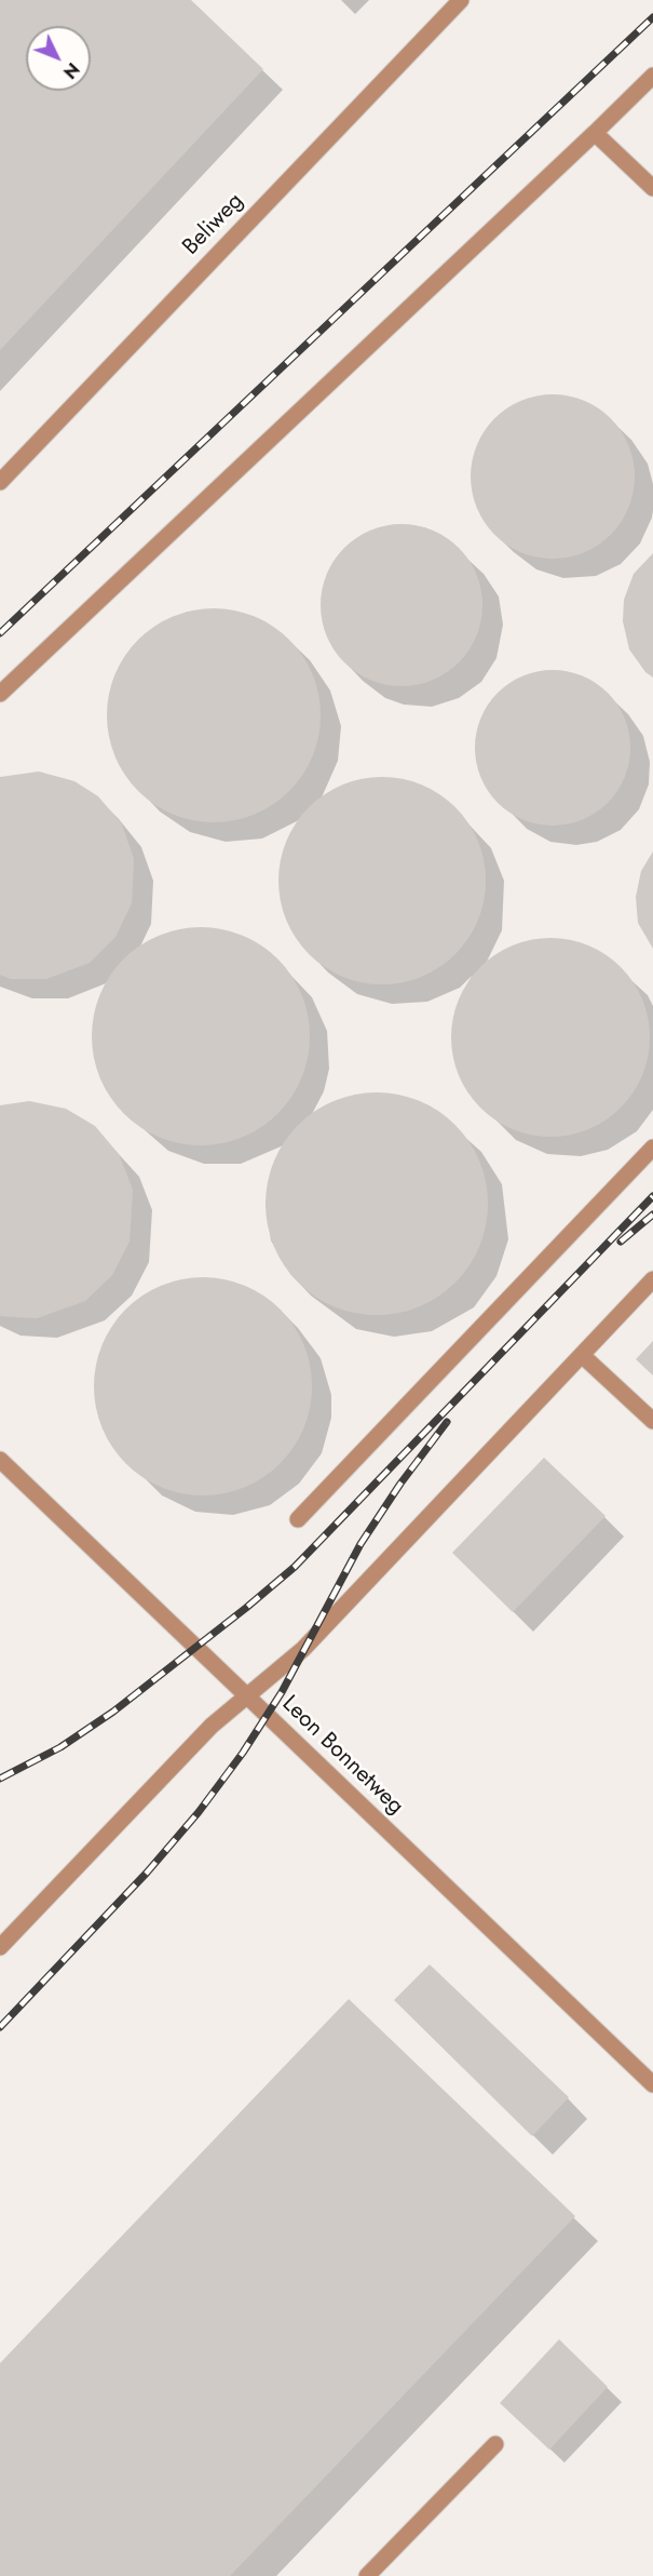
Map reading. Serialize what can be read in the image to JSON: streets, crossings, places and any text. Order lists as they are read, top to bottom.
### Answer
{
  "streets": {
    "street": ["Beliweg", "Leon Bonnetweg"]
  },
  "north": "bottom right"
}
